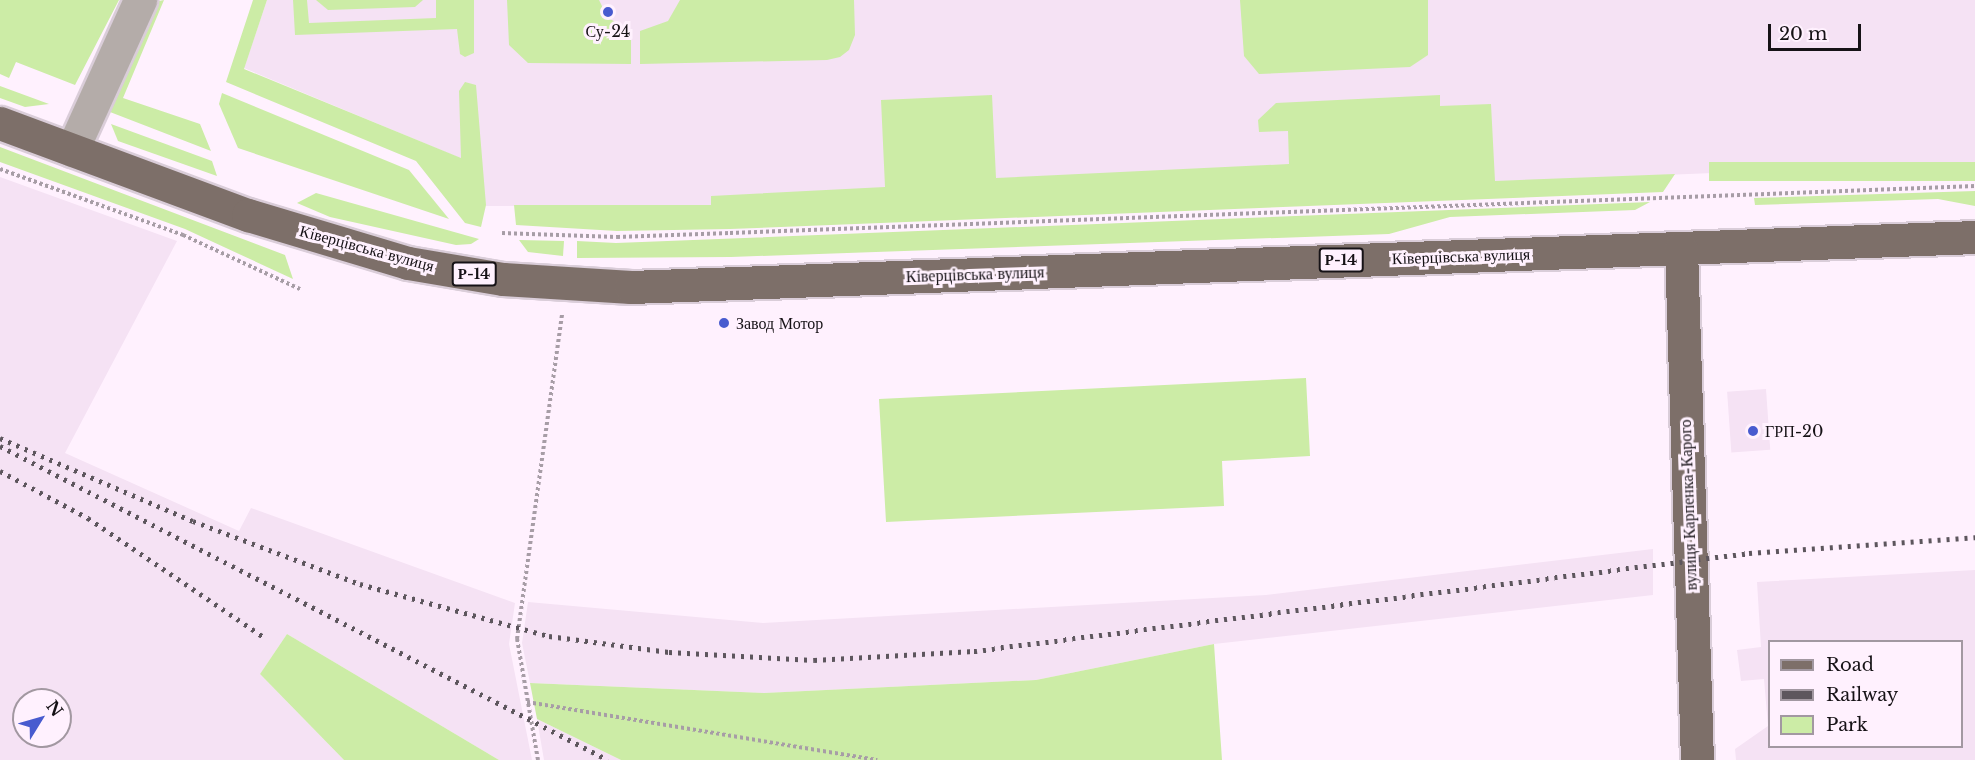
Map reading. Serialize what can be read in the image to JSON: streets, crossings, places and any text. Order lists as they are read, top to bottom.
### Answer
{
  "streets": {
    "main road": ["Ківерцівська вулиця", "Р-14", "вулиця Карпенка-Карого"]
  },
  "crossings": [
    ["Ківерцівська вулиця", "вулиця Карпенка-Карого"]
  ],
  "places": ["Су-24", "Завод Мотор", "ГРП-20"],
  "legend": ["Road", "Railway", "Park"],
  "scale_bar": "20 m",
  "north": "top right"
}
